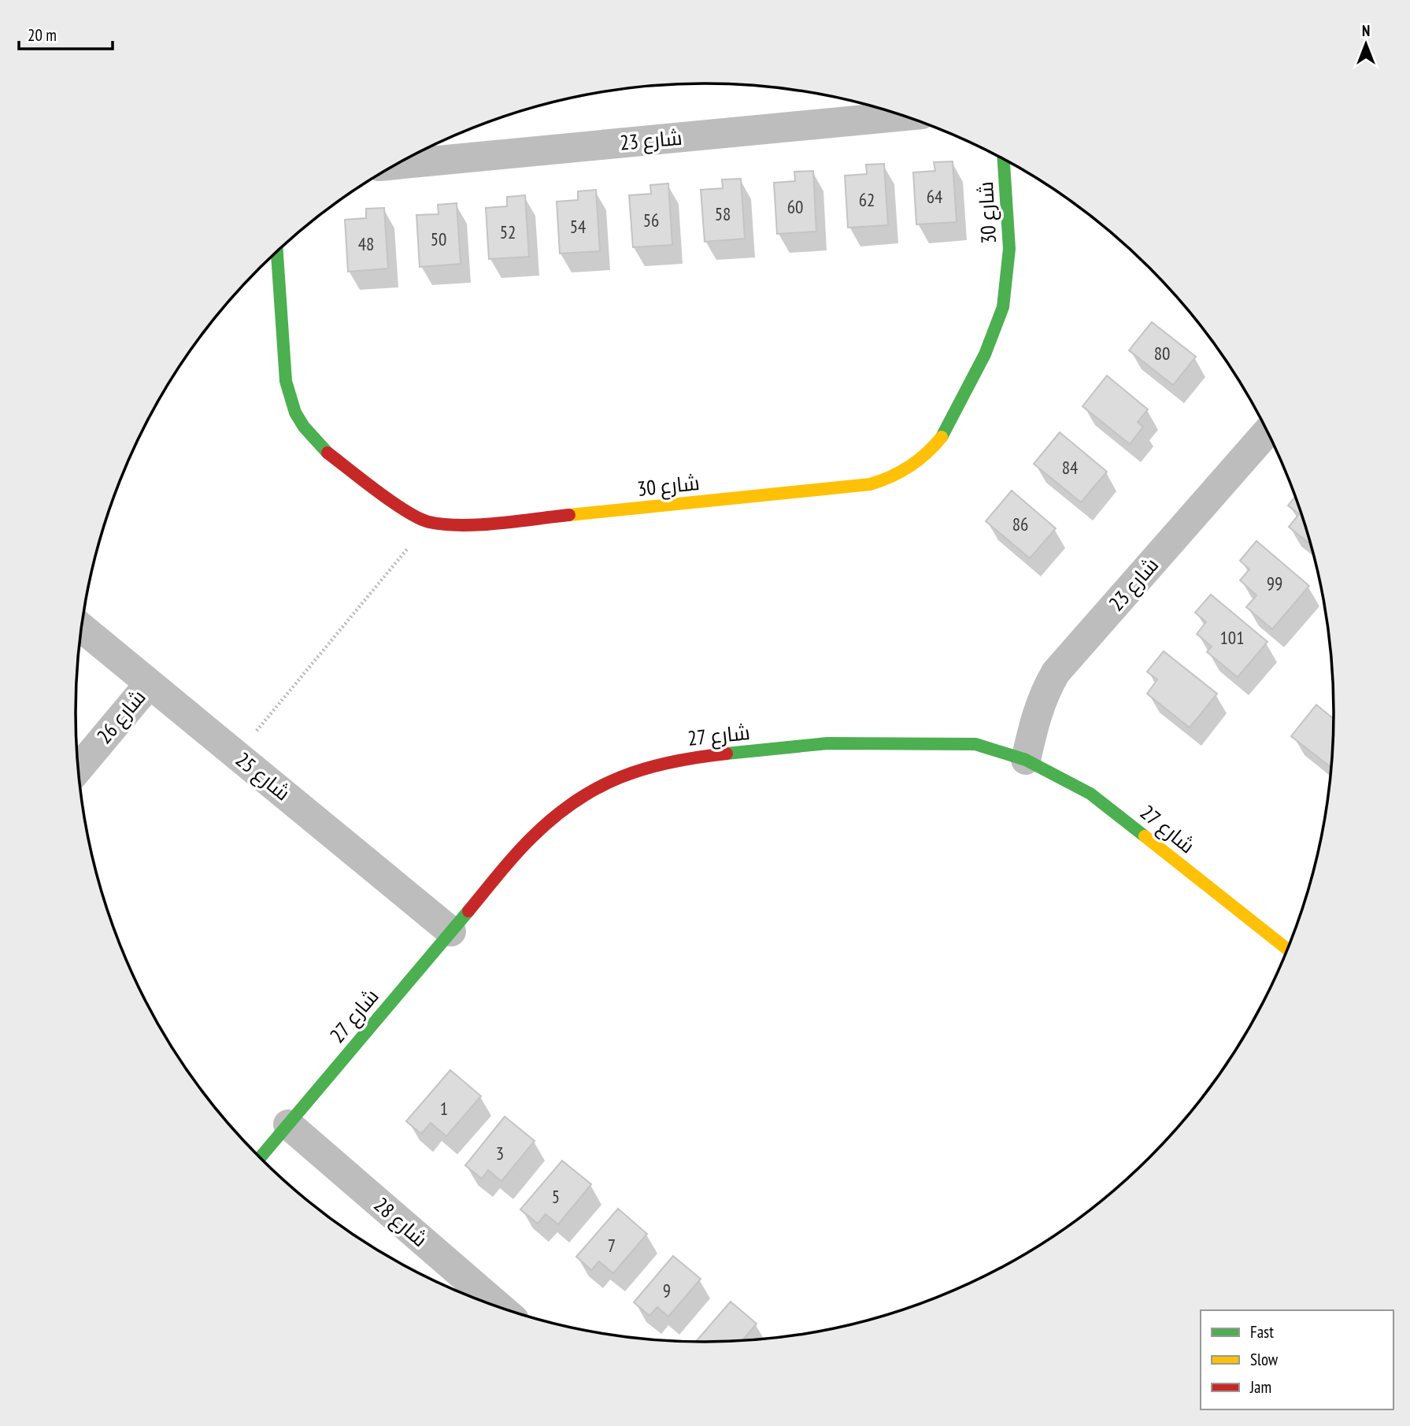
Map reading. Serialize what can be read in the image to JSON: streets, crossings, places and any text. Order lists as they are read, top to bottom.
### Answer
{
  "streets": {
    "street": [
      "شارع 23",
      "شارع 30",
      "شارع 26",
      "شارع 27",
      "شارع 25",
      "شارع 28"
    ]
  },
  "crossings": [
    ["شارع 23", "شارع 27"],
    ["شارع 26", "شارع 25"],
    ["شارع 27", "شارع 25"],
    ["شارع 27", "شارع 28"]
  ],
  "house_numbers": [
    "64",
    "62",
    "60",
    "58",
    "56",
    "54",
    "52",
    "50",
    "48",
    "80",
    "84",
    "86",
    "99",
    "101",
    "1",
    "3",
    "5",
    "7",
    "9"
  ],
  "legend": ["Fast", "Slow", "Jam"],
  "scale_bar": "20 m",
  "north": "top"
}
